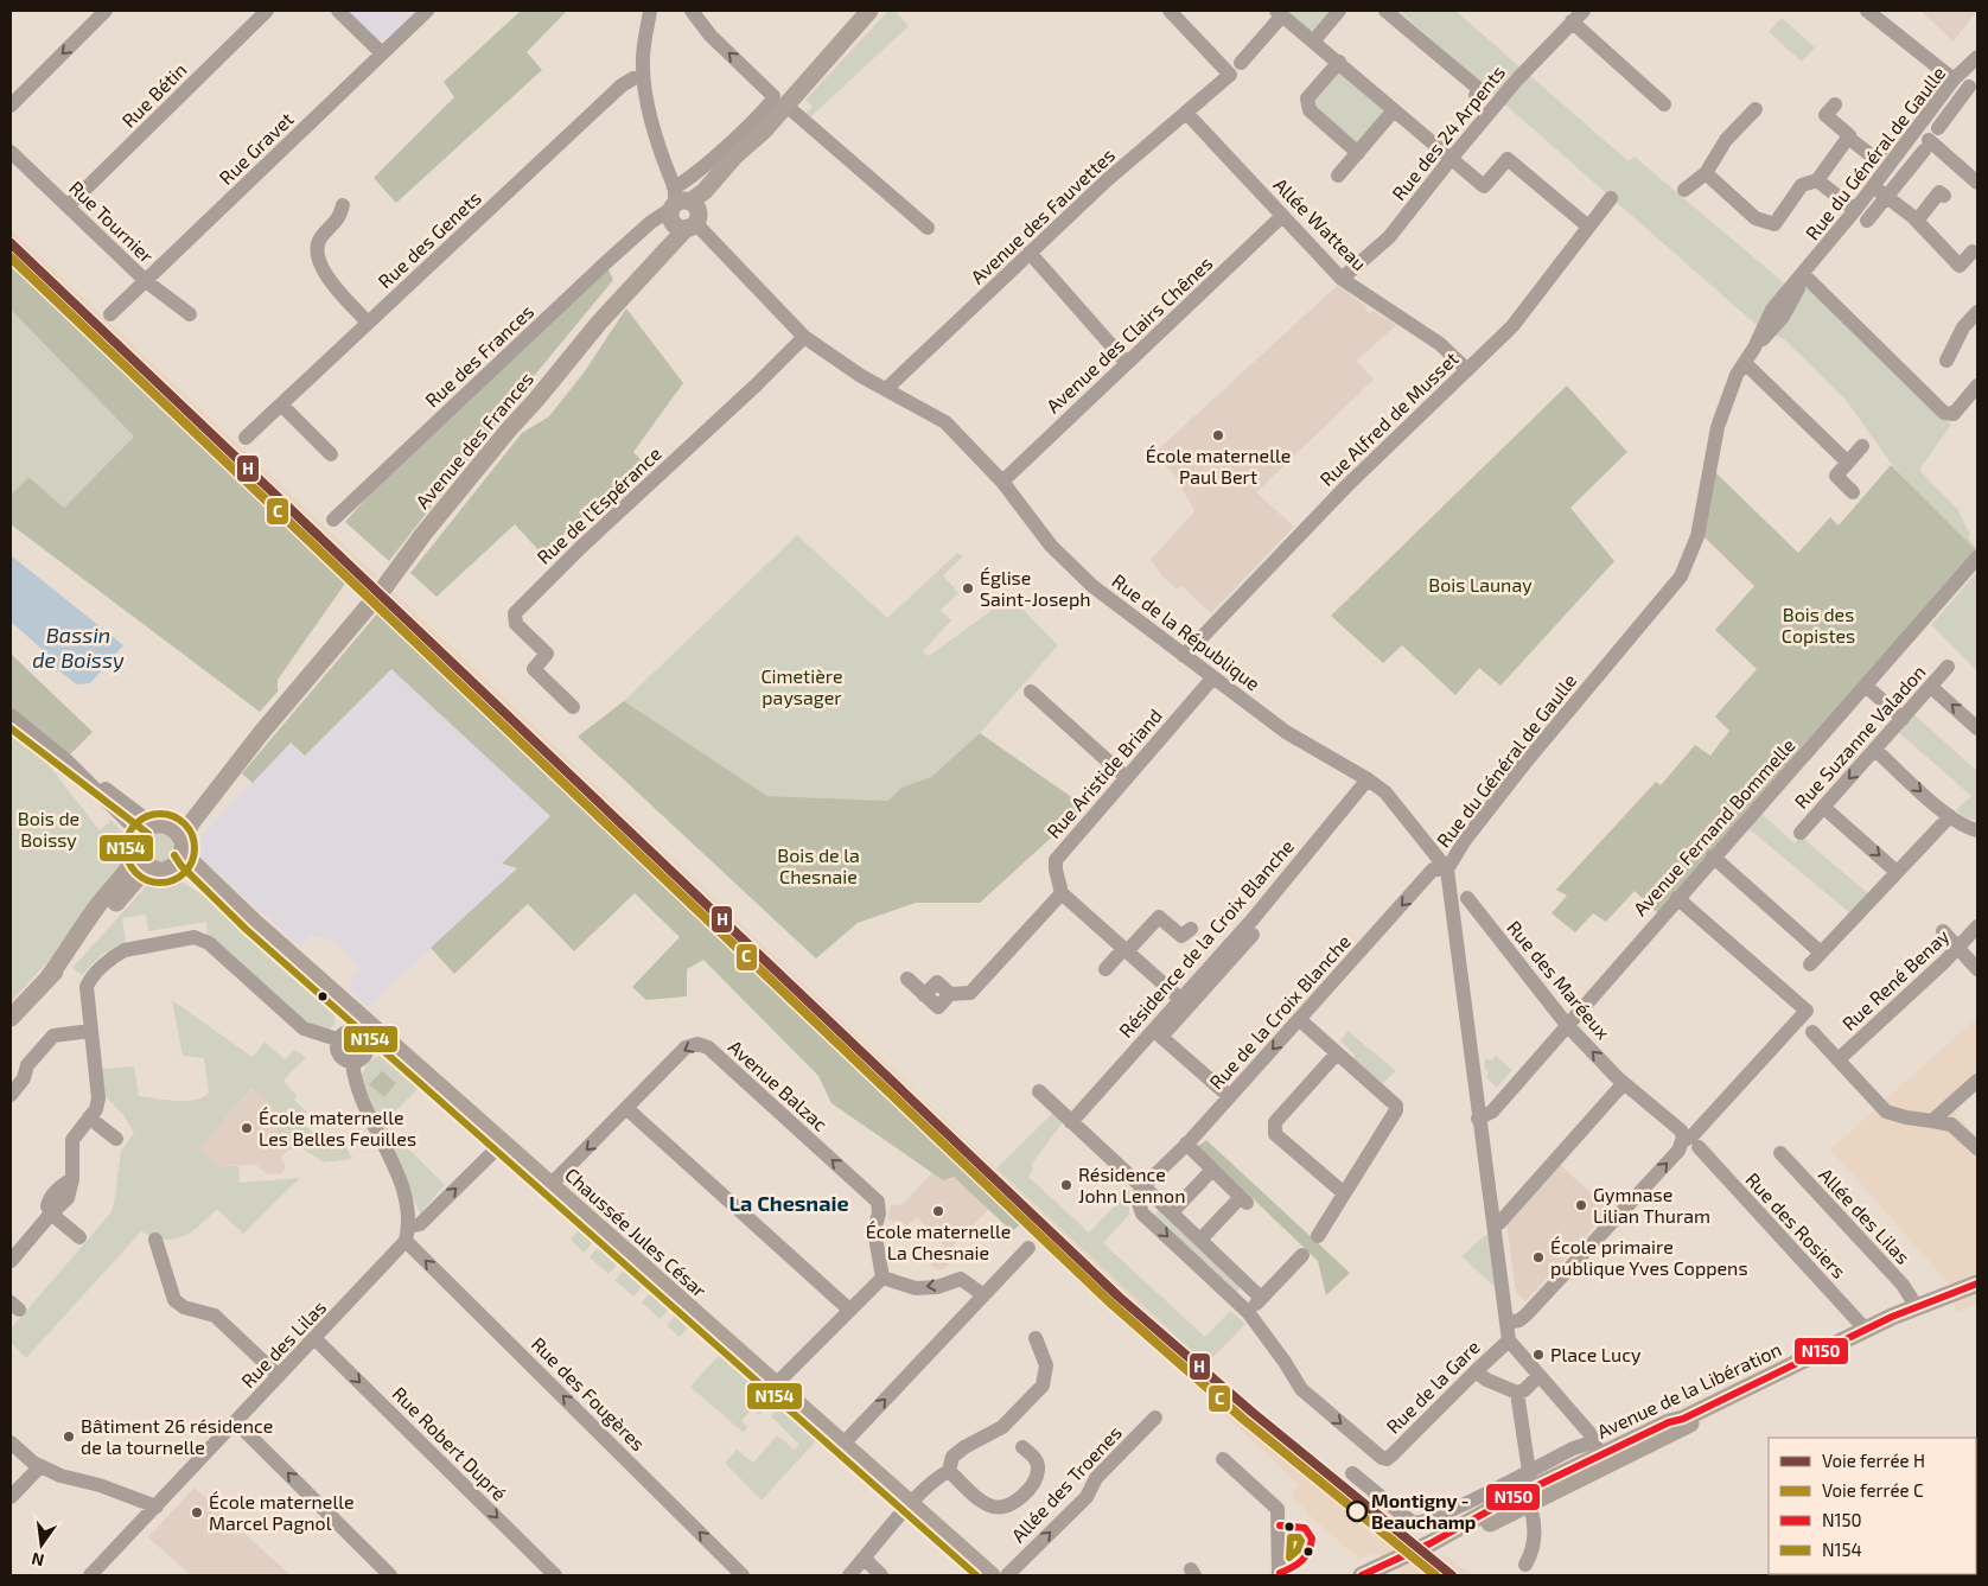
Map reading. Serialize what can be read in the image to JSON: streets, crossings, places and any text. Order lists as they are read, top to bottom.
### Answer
{
  "streets": {
    "main road": ["Avenue des Frances", "Chaussée Jules César", "Avenue de la Libération"],
    "street": [
      "Rue Bétin",
      "Rue des 24 Arpents",
      "Rue Gravet",
      "Rue du Général de Gaulle",
      "Avenue des Fauvettes",
      "Rue Tournier",
      "Allée Watteau",
      "Rue des Genets",
      "Avenue des Clairs Chênes",
      "Rue des Frances",
      "Rue Alfred de Musset",
      "Rue de l'Espérance",
      "Rue de la République",
      "Rue Suzanne Valadon",
      "Rue Aristide Briand",
      "Avenue Fernand Bommelle",
      "Résidence de la Croix Blanche",
      "Rue des Maréeux",
      "Rue René Benay",
      "Rue de la Croix Blanche",
      "Avenue Balzac",
      "Allée des Lilas",
      "Rue des Rosiers",
      "Rue des Lilas",
      "Rue de la Gare",
      "Rue des Fougères",
      "Rue Robert Dupré",
      "Allée des Troenes"
    ]
  },
  "crossings": [
    ["Rue Bétin", "Rue Tournier"],
    ["Rue des 24 Arpents", "Allée Watteau"],
    ["Rue Gravet", "Rue Tournier"],
    ["Rue du Général de Gaulle", "Rue de la République"],
    ["Rue du Général de Gaulle", "Avenue Fernand Bommelle"],
    ["Rue du Général de Gaulle", "Rue de la Croix Blanche"],
    ["Rue du Général de Gaulle", "Rue de la Gare"],
    ["Avenue des Fauvettes", "Allée Watteau"],
    ["Avenue des Fauvettes", "Rue de la République"],
    ["Allée Watteau", "Avenue des Clairs Chênes"],
    ["Allée Watteau", "Rue Alfred de Musset"],
    ["Rue des Genets", "Rue de la République"],
    ["Avenue des Clairs Chênes", "Rue de la République"],
    ["Rue des Frances", "Avenue des Frances"],
    ["Rue des Frances", "Rue de la République"],
    ["Rue Alfred de Musset", "Rue de la République"],
    ["Avenue des Frances", "Rue de la République"],
    ["Rue de l'Espérance", "Rue de la République"],
    ["Rue de la République", "Rue Aristide Briand"],
    ["Rue de la République", "Résidence de la Croix Blanche"],
    ["Rue de la République", "Rue de la Croix Blanche"],
    ["Avenue Fernand Bommelle", "Rue des Maréeux"],
    ["Avenue Balzac", "Chaussée Jules César"],
    ["Allée des Lilas", "Avenue de la Libération"],
    ["Rue des Rosiers", "Avenue de la Libération"],
    ["Chaussée Jules César", "Rue des Lilas"],
    ["Rue des Lilas", "Rue des Fougères"],
    ["Rue des Lilas", "Rue Robert Dupré"]
  ],
  "one_way": ["Rue de la Croix Blanche", "Rue des Fougères", "Allée des Troenes"],
  "districts": ["La Chesnaie"],
  "water": ["Bassin de Boissy"],
  "parks": [
    "Bois Launay",
    "Bois des Copistes",
    "Cimetière paysager",
    "Bois de Boissy",
    "Bois de la Chesnaie"
  ],
  "places": [
    "École maternelle Paul Bert",
    "Église Saint-Joseph",
    "École maternelle Les Belles Feuilles",
    "Résidence John Lennon",
    "Gymnase Lilian Thuram",
    "École maternelle La Chesnaie",
    "École primaire publique Yves Coppens",
    "Place Lucy",
    "Bâtiment 26 résidence de la tournelle",
    "Montigny - Beauchamp",
    "École maternelle Marcel Pagnol"
  ],
  "lines": [
    "rail line H",
    "rail line C",
    "transit line N154",
    "transit line N150"
  ],
  "legend": [
    "Voie ferrée H",
    "Voie ferrée C",
    "N150",
    "N154"
  ],
  "north": "bottom"
}
